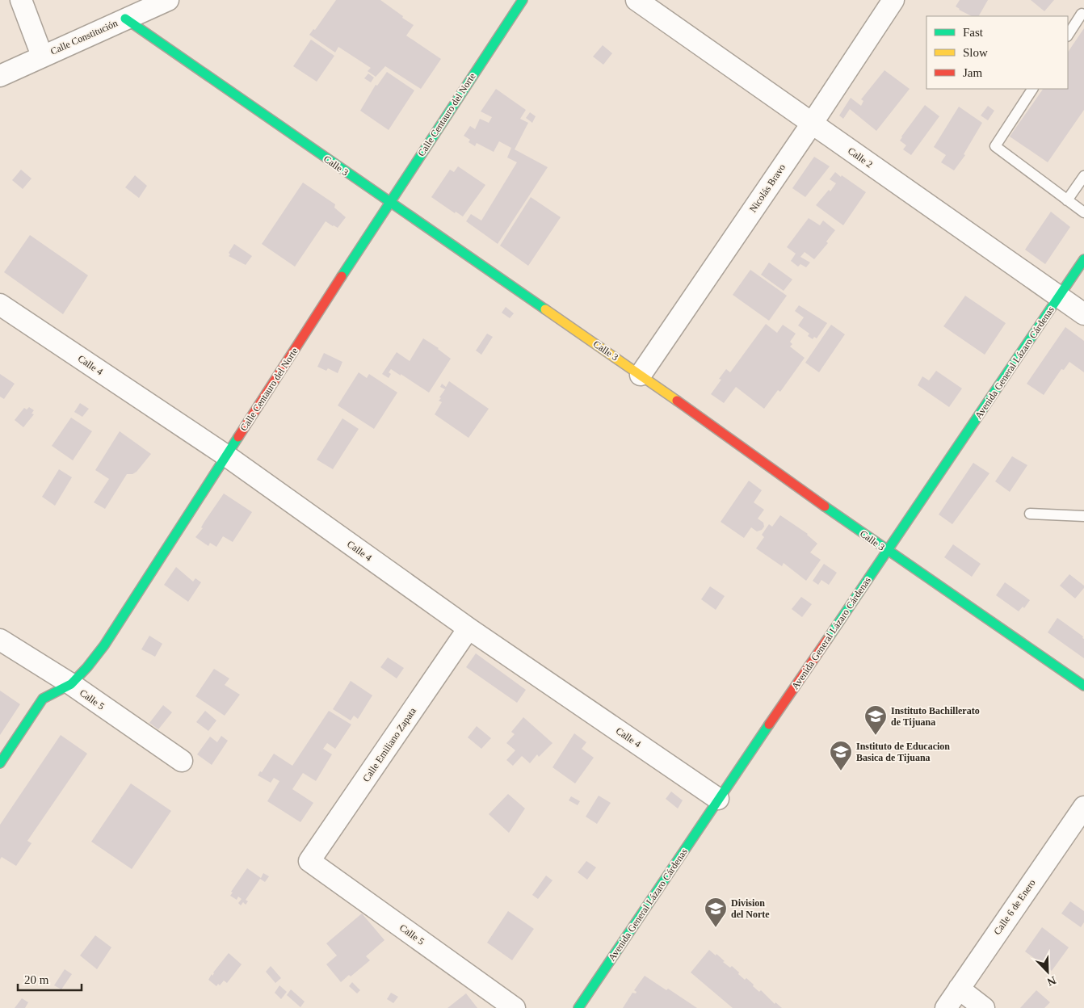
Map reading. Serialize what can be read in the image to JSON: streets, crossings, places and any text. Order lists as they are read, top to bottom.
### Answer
{
  "streets": {
    "street": [
      "Calle Constitución",
      "Calle Centauro del Norte",
      "Calle 2",
      "Calle 3",
      "Nicolás Bravo",
      "Avenida General Lázaro Cárdenas",
      "Calle 4",
      "Calle 5",
      "Calle Emiliano Zapata",
      "Calle 6 de Enero"
    ]
  },
  "crossings": [
    ["Calle Constitución", "Calle 3"],
    ["Calle Centauro del Norte", "Calle 3"],
    ["Calle Centauro del Norte", "Calle 4"],
    ["Calle Centauro del Norte", "Calle 5"],
    ["Calle 2", "Nicolás Bravo"],
    ["Calle 2", "Avenida General Lázaro Cárdenas"],
    ["Calle 3", "Nicolás Bravo"],
    ["Calle 3", "Avenida General Lázaro Cárdenas"],
    ["Avenida General Lázaro Cárdenas", "Calle 4"],
    ["Calle 4", "Calle Emiliano Zapata"],
    ["Calle 5", "Calle Emiliano Zapata"]
  ],
  "places": {
    "school or university": ["Instituto Bachillerato de Tijuana", "Instituto de Educacion Basica de Tijuana", "Division del Norte"]
  },
  "legend": ["Fast", "Slow", "Jam"],
  "scale_bar": "20 m",
  "north": "bottom right"
}
